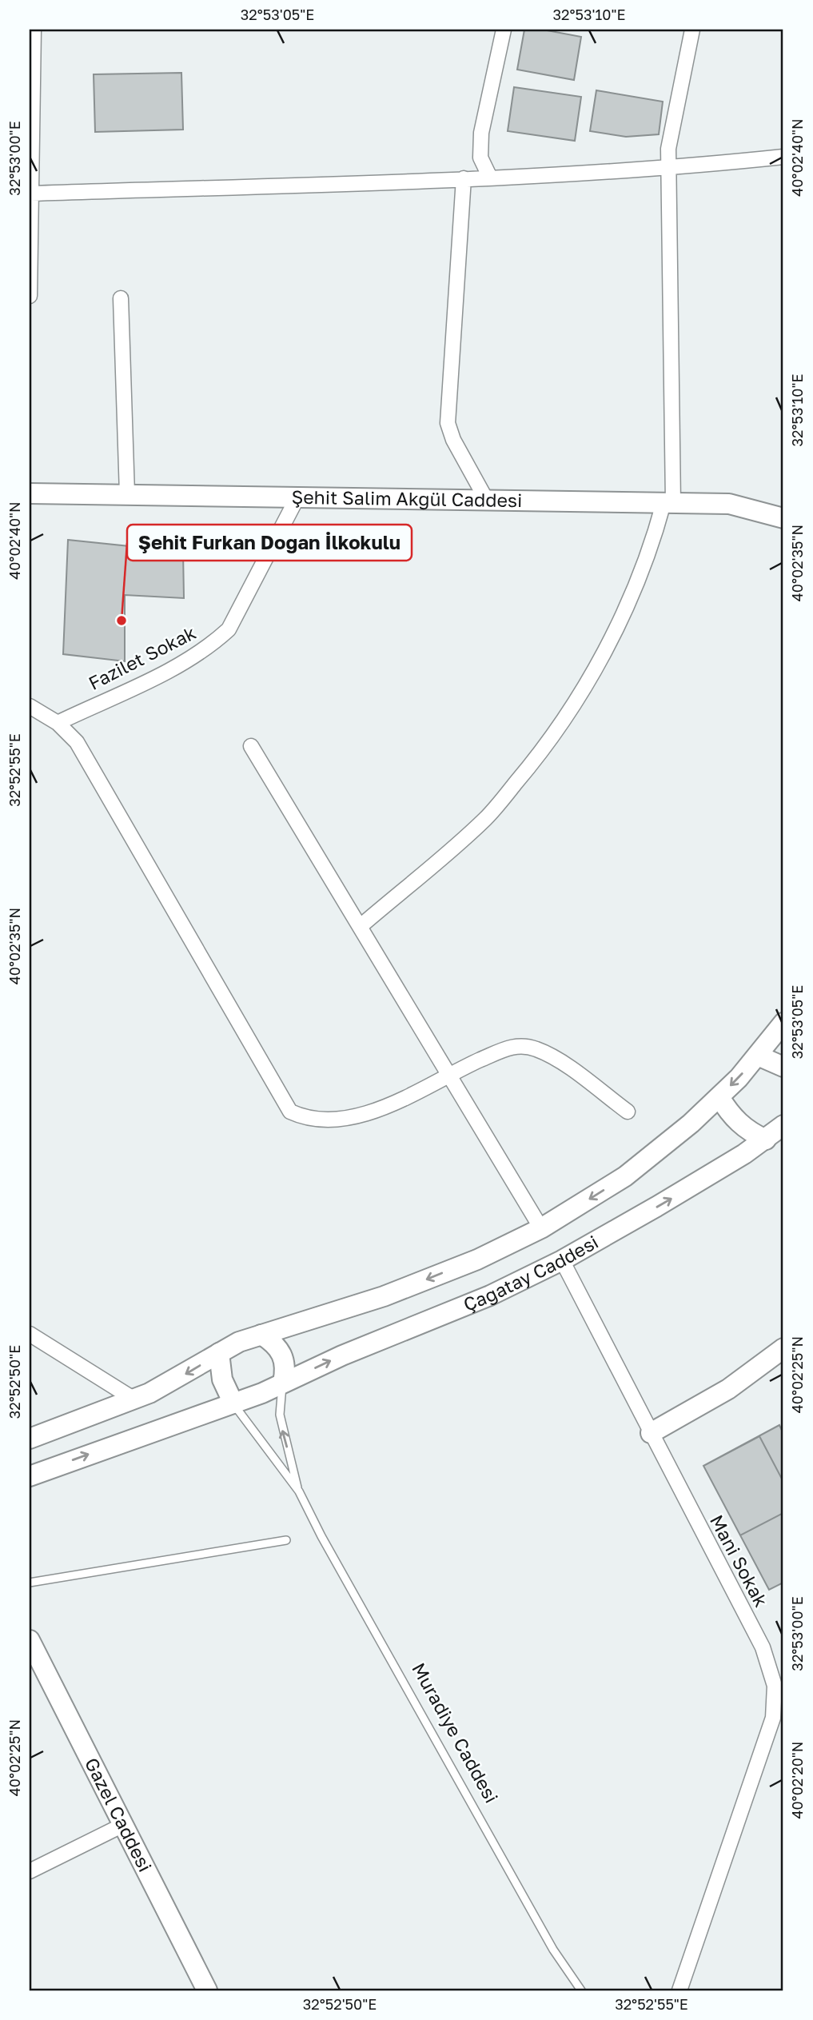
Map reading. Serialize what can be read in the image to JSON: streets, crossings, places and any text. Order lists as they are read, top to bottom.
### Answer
{
  "streets": {
    "main road": ["Şehit Salim Akgül Caddesi", "Çağatay Caddesi", "Gazel Caddesi"],
    "street": ["Fazilet Sokak", "Mani Sokak"],
    "lane": ["Muradiye Caddesi"]
  },
  "crossings": [
    ["Şehit Salim Akgül Caddesi", "Fazilet Sokak"],
    ["Çağatay Caddesi", "Mani Sokak"],
    ["Çağatay Caddesi", "Muradiye Caddesi"]
  ],
  "places": ["Şehit Furkan Doğan İlkokulu"],
  "coordinates": [
    "32°53'05\"E",
    "32°53'10\"E",
    "40°02'40\"N",
    "32°53'00\"E",
    "40°02'35\"N",
    "32°52'55\"E",
    "40°02'25\"N",
    "32°52'50\"E",
    "40°02'20\"N"
  ]
}
